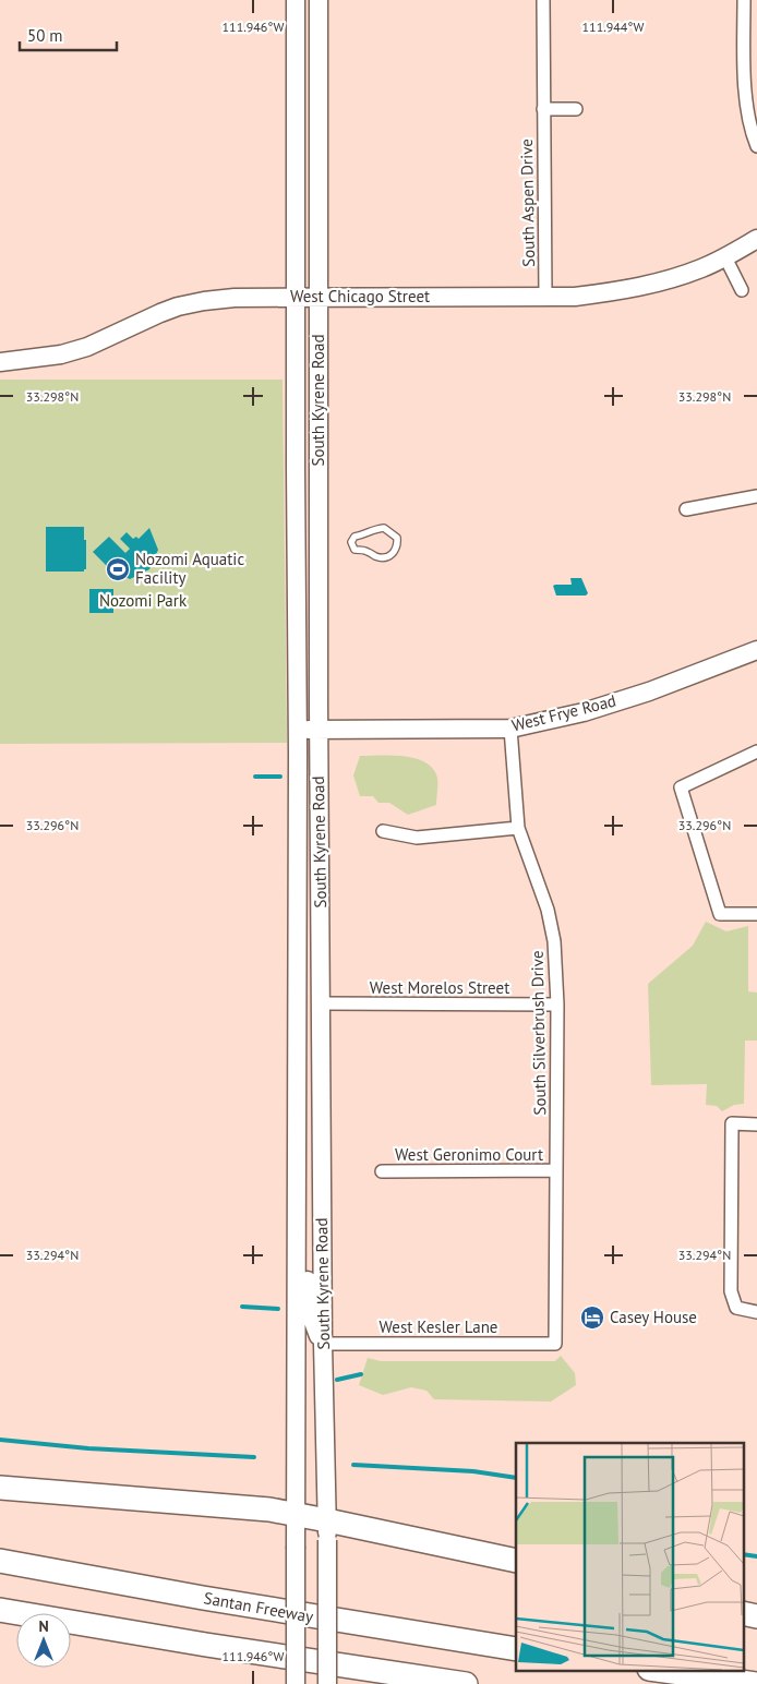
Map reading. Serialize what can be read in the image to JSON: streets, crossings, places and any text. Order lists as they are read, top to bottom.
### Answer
{
  "streets": {
    "highway": ["Santan Freeway"],
    "main road": ["West Chicago Street", "South Kyrene Road", "West Frye Road"],
    "street": [
      "South Aspen Drive",
      "West Morelos Street",
      "South Silverbrush Drive",
      "West Geronimo Court",
      "West Kesler Lane"
    ]
  },
  "crossings": [
    ["South Aspen Drive", "West Chicago Street"],
    ["West Chicago Street", "South Kyrene Road"],
    ["South Kyrene Road", "West Frye Road"],
    ["South Kyrene Road", "West Morelos Street"],
    ["South Kyrene Road", "West Kesler Lane"],
    ["West Frye Road", "South Silverbrush Drive"],
    ["West Morelos Street", "South Silverbrush Drive"],
    ["South Silverbrush Drive", "West Geronimo Court"],
    ["South Silverbrush Drive", "West Kesler Lane"]
  ],
  "parks": ["Nozomi Park"],
  "places": {
    "sports": ["Nozomi Aquatic Facility"],
    "hotel": ["Casey House"]
  },
  "scale_bar": "50 m",
  "north": "top",
  "coordinates": [
    "111.946°W",
    "111.944°W",
    "33.298°N",
    "33.296°N",
    "33.294°N"
  ]
}
